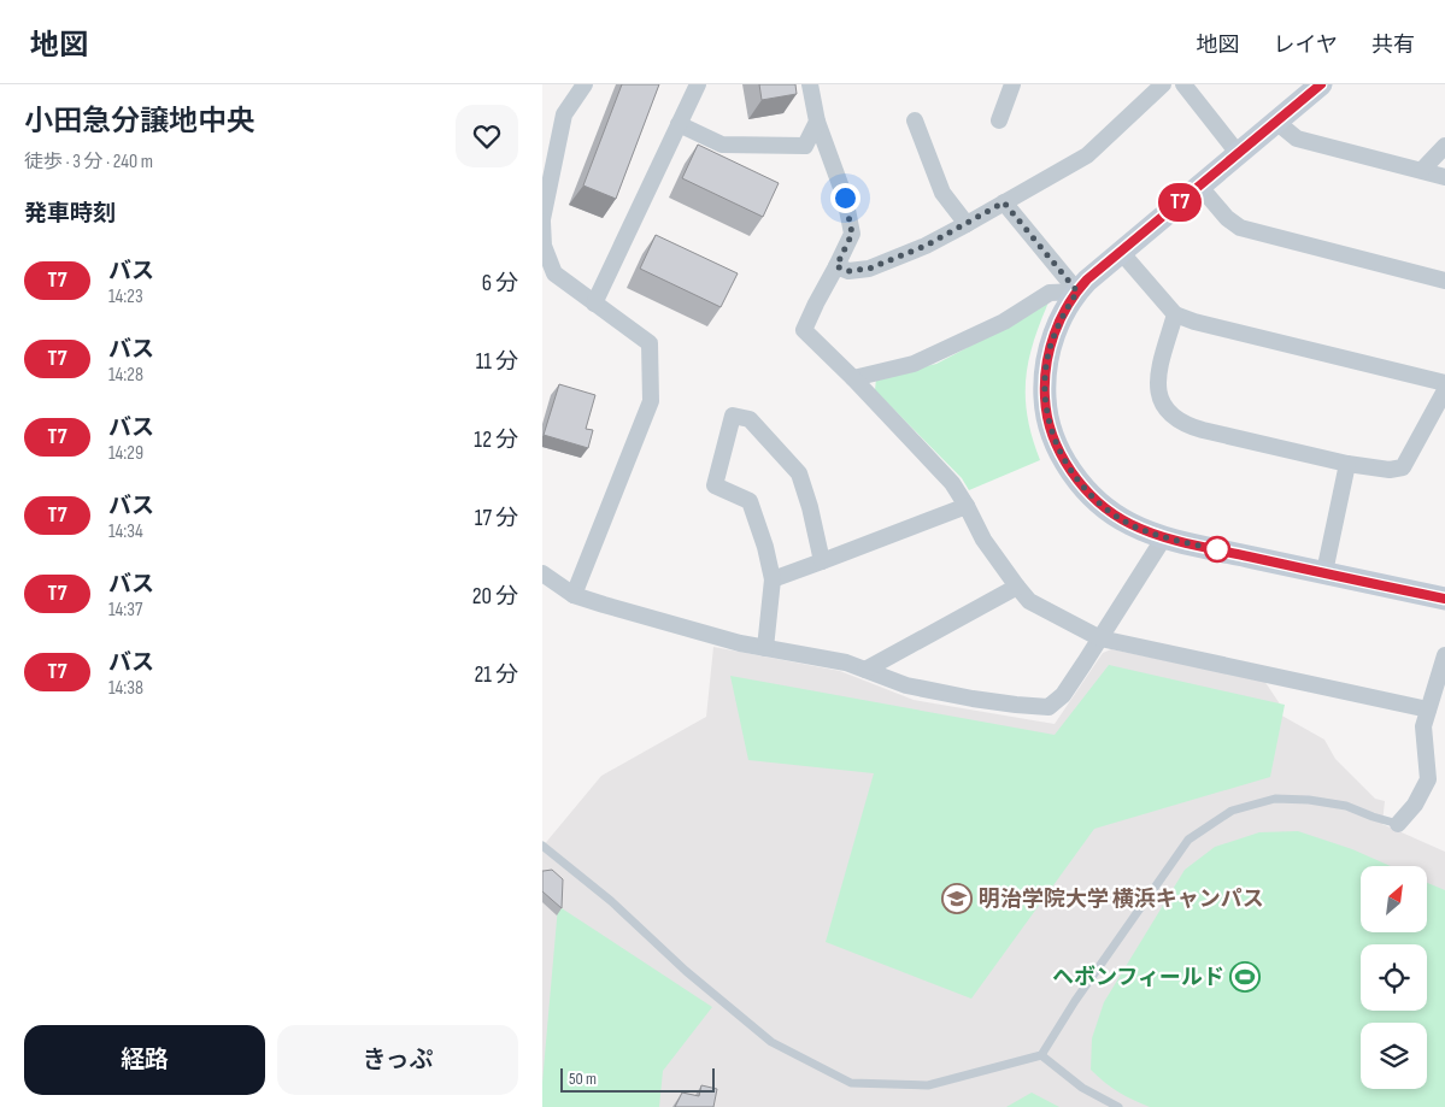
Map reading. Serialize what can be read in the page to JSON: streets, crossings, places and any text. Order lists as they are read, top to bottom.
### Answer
{
  "places": {
    "school or university": ["明治学院大学 横浜キャンパス"],
    "sports": ["ヘボンフィールド"]
  },
  "lines": ["bus line T7"],
  "scale_bar": "50 m",
  "north": "top right",
  "page": {
    "header": "地図",
    "nav": ["地図", "レイヤ", "共有"],
    "heading": [
      ["小田急分譲地中央", "徒歩 · 3 分 · 240 m"],
      "発車時刻"
    ],
    "on_map": "T7",
    "list": [
      {
        "mark": "T7",
        "name": "バス",
        "note": "14:23",
        "value": "6 分"
      },
      {
        "mark": "T7",
        "name": "バス",
        "note": "14:28",
        "value": "11 分"
      },
      {
        "mark": "T7",
        "name": "バス",
        "note": "14:29",
        "value": "12 分"
      },
      {
        "mark": "T7",
        "name": "バス",
        "note": "14:34",
        "value": "17 分"
      },
      {
        "mark": "T7",
        "name": "バス",
        "note": "14:37",
        "value": "20 分"
      },
      {
        "mark": "T7",
        "name": "バス",
        "note": "14:38",
        "value": "21 分"
      }
    ],
    "buttons": ["経路", "きっぷ"],
    "scale": "50 m"
  }
}
